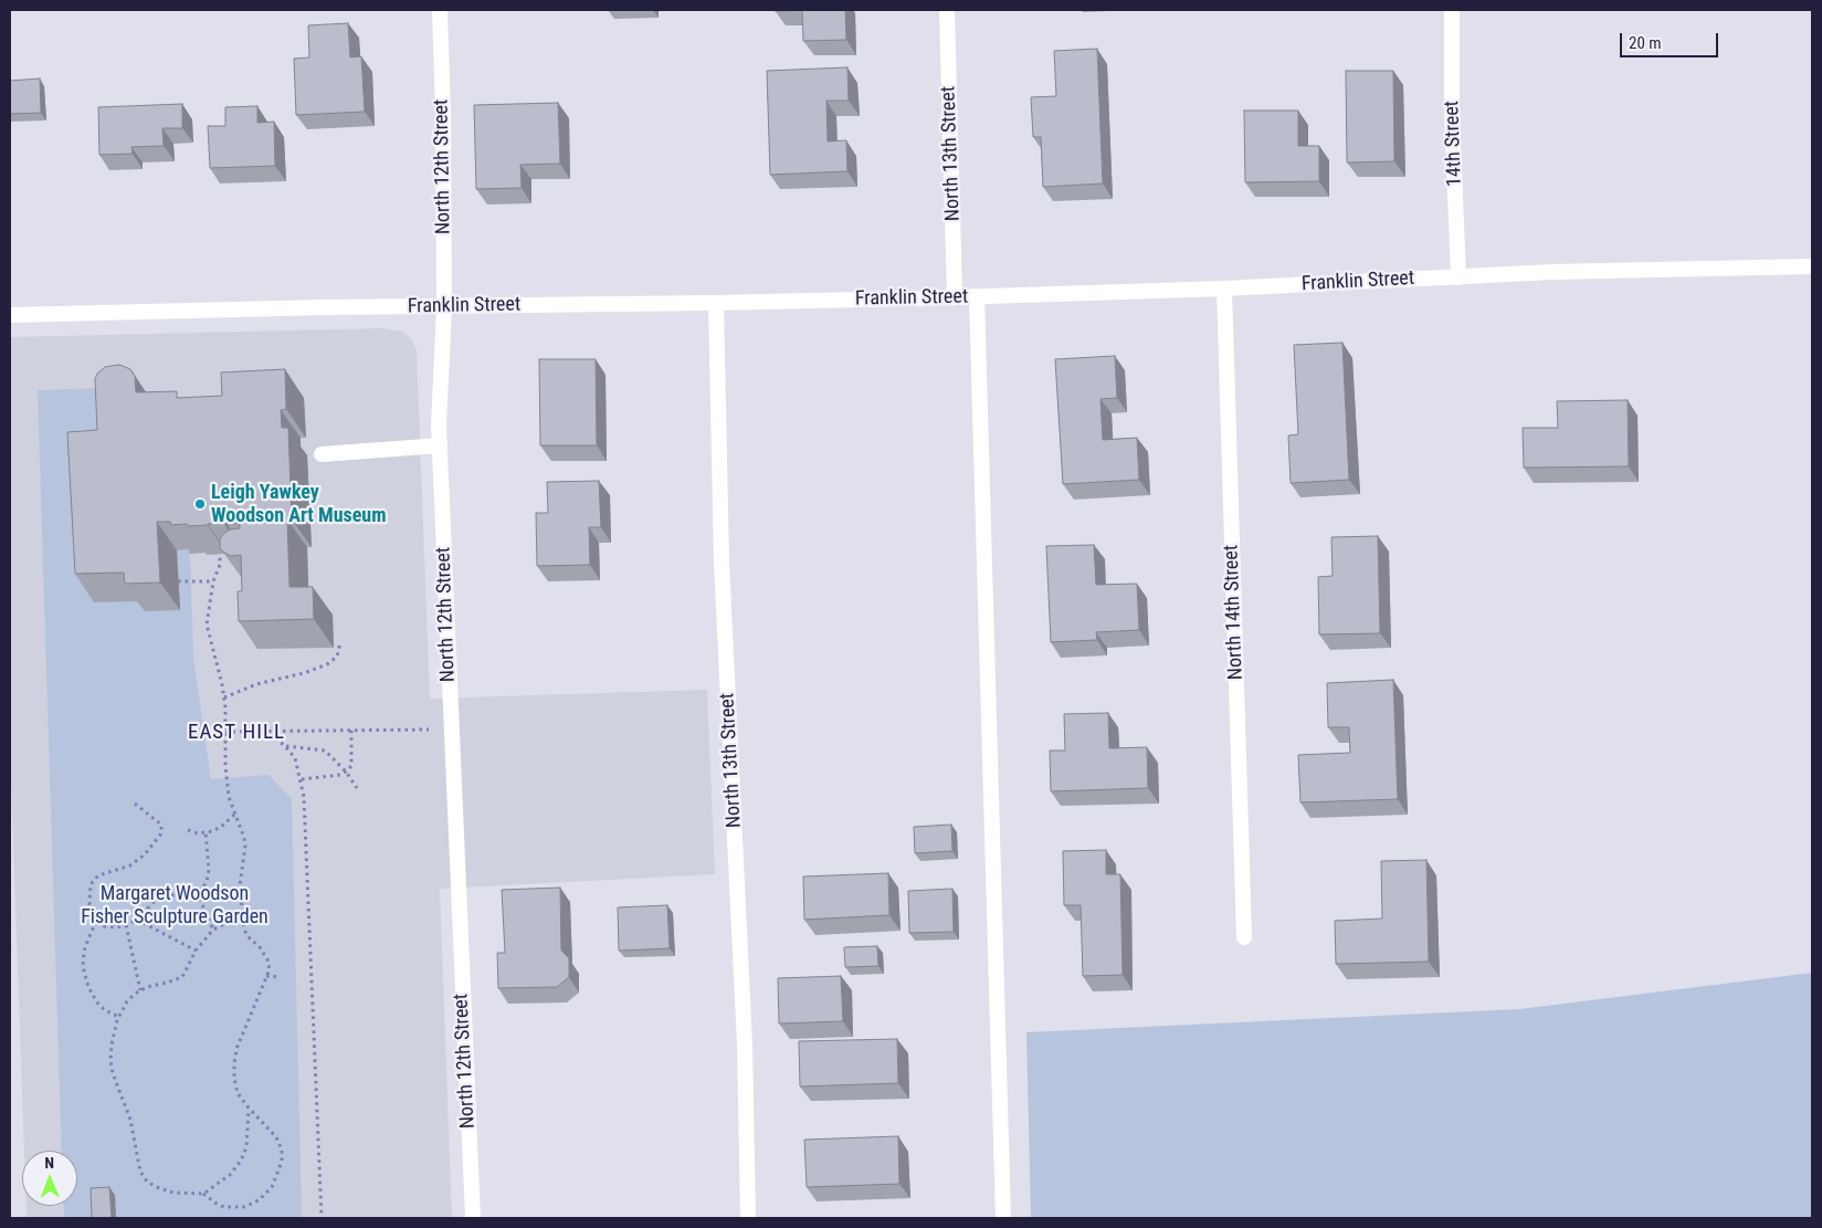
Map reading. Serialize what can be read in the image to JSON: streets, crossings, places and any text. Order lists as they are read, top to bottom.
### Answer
{
  "streets": {
    "street": [
      "14th Street",
      "North 13th Street",
      "North 12th Street",
      "Franklin Street",
      "North 14th Street"
    ]
  },
  "crossings": [
    ["14th Street", "Franklin Street"],
    ["North 13th Street", "Franklin Street"],
    ["North 12th Street", "Franklin Street"],
    ["Franklin Street", "North 14th Street"]
  ],
  "districts": ["EAST HILL"],
  "parks": ["Margaret Woodson Fisher Sculpture Garden"],
  "places": ["Leigh Yawkey Woodson Art Museum"],
  "scale_bar": "20 m",
  "north": "top"
}
